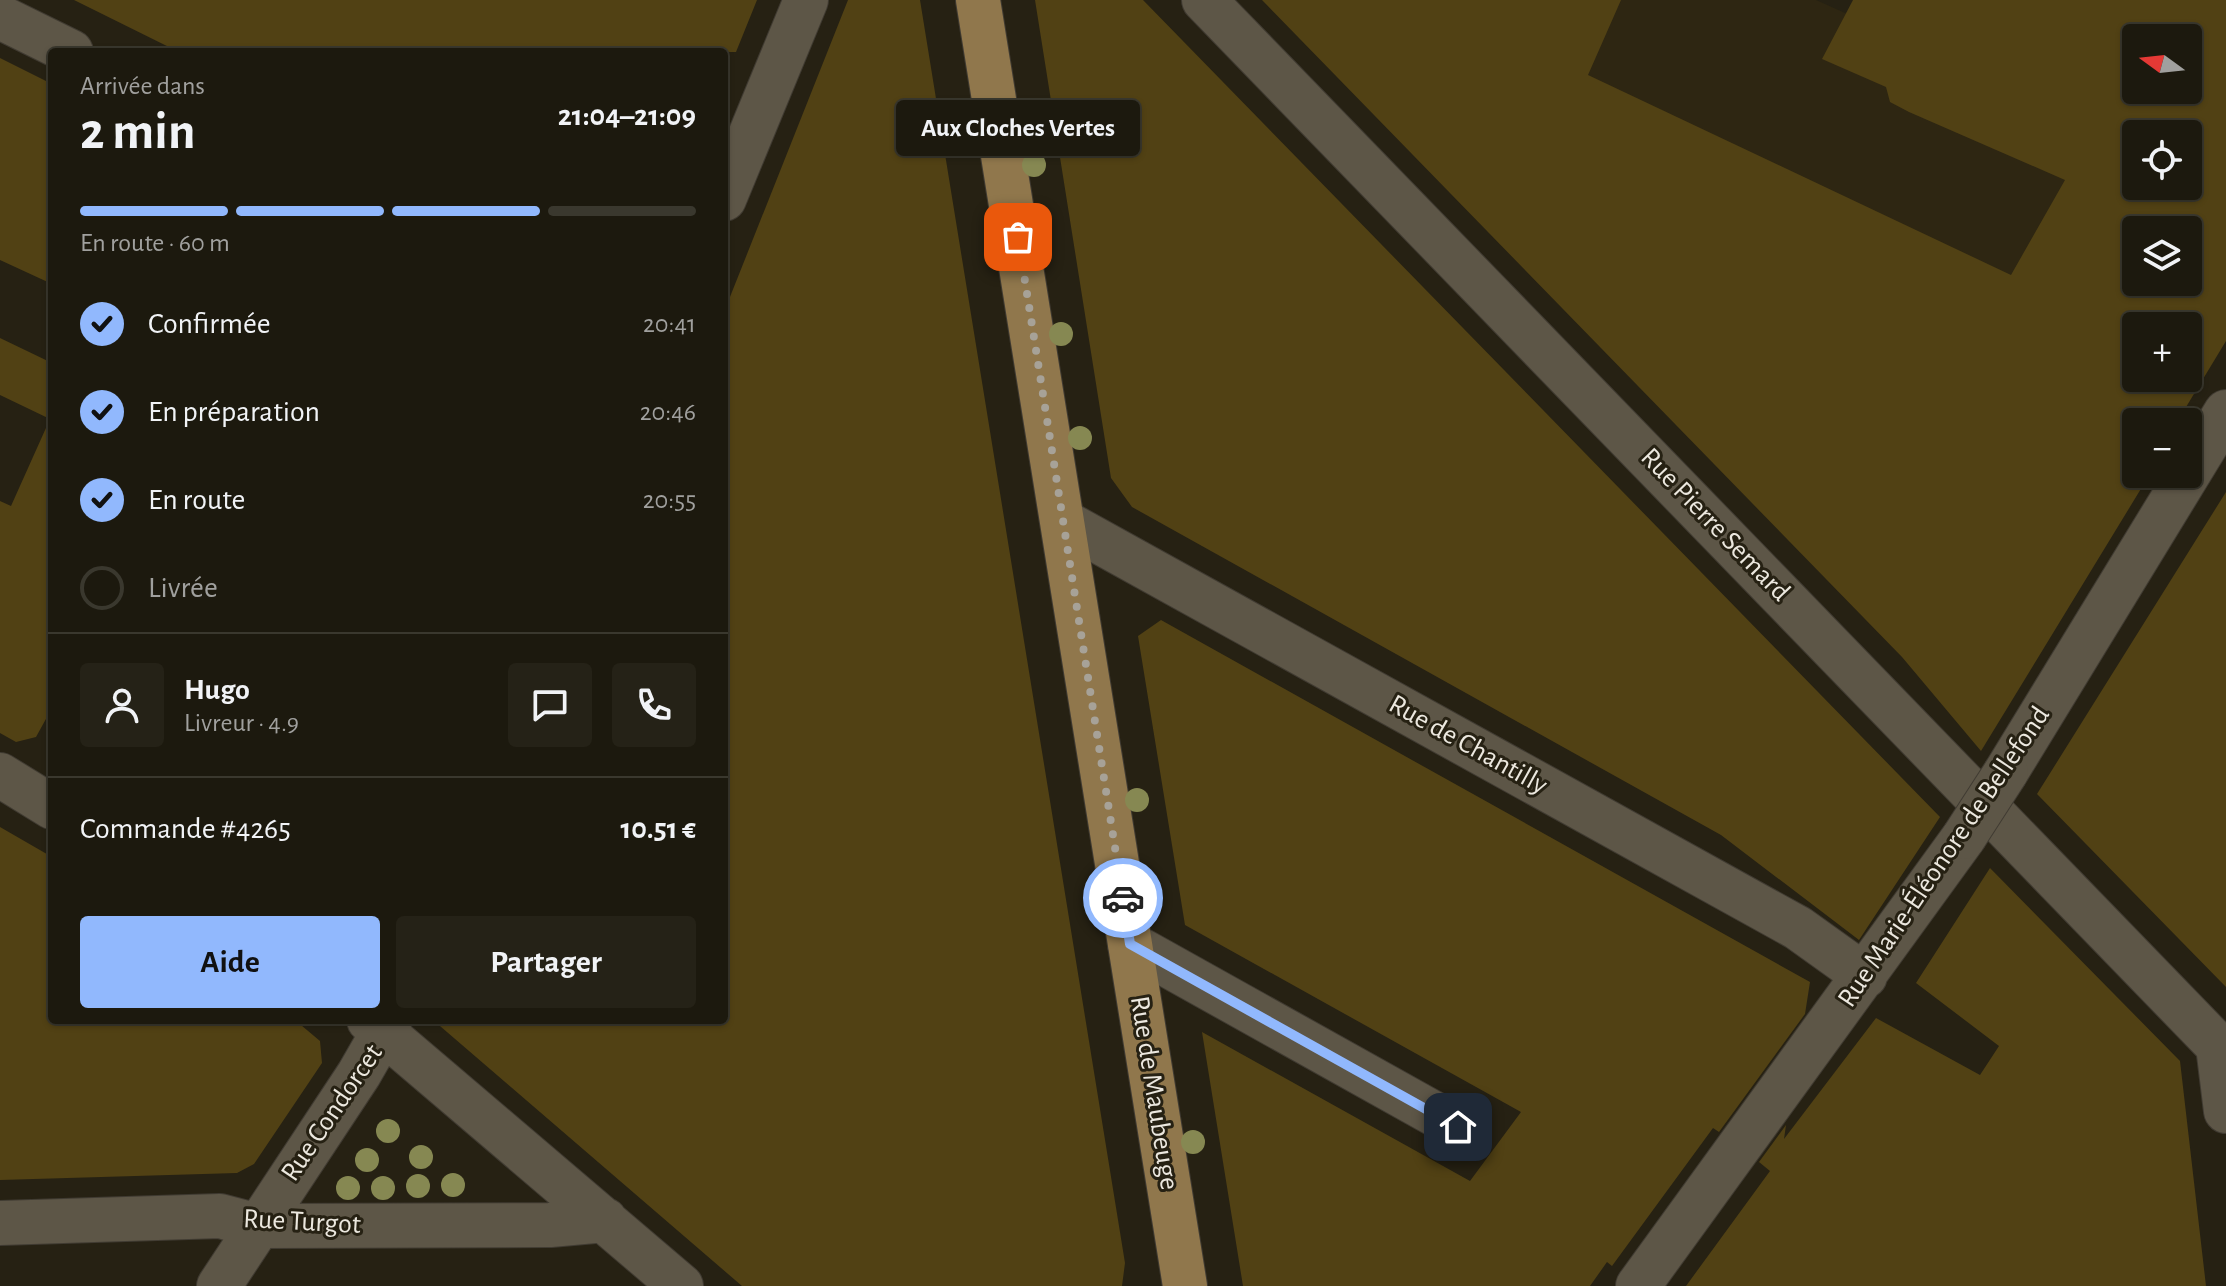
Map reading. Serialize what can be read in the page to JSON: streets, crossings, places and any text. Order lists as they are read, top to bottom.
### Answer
{
  "streets": {
    "main road": ["Rue de Maubeuge"],
    "street": [
      "Rue Pierre Semard",
      "Rue de Chantilly",
      "Rue Marie-Éléonore de Bellefond",
      "Rue Condorcet",
      "Rue Turgot"
    ]
  },
  "crossings": [
    ["Rue de Chantilly", "Rue Marie-Éléonore de Bellefond"],
    ["Rue de Chantilly", "Rue de Maubeuge"],
    ["Rue Condorcet", "Rue Turgot"]
  ],
  "places": ["Aux Cloches Vertes"],
  "north": "left",
  "page": {
    "map_buttons": ["+", "−"],
    "heading": ["2 min", "Arrivée dans", "21:04–21:09"],
    "panel": [
      "Hugo",
      "Livreur · 4.9",
      "Commande #4265",
      "10.51 €"
    ],
    "bubble": "Aux Cloches Vertes",
    "bar": "En route · 60 m",
    "list": [
      ["Confirmée", "20:41"],
      ["En préparation", "20:46"],
      ["En route", "20:55"],
      "Livrée"
    ],
    "buttons": ["Aide", "Partager"]
  }
}
